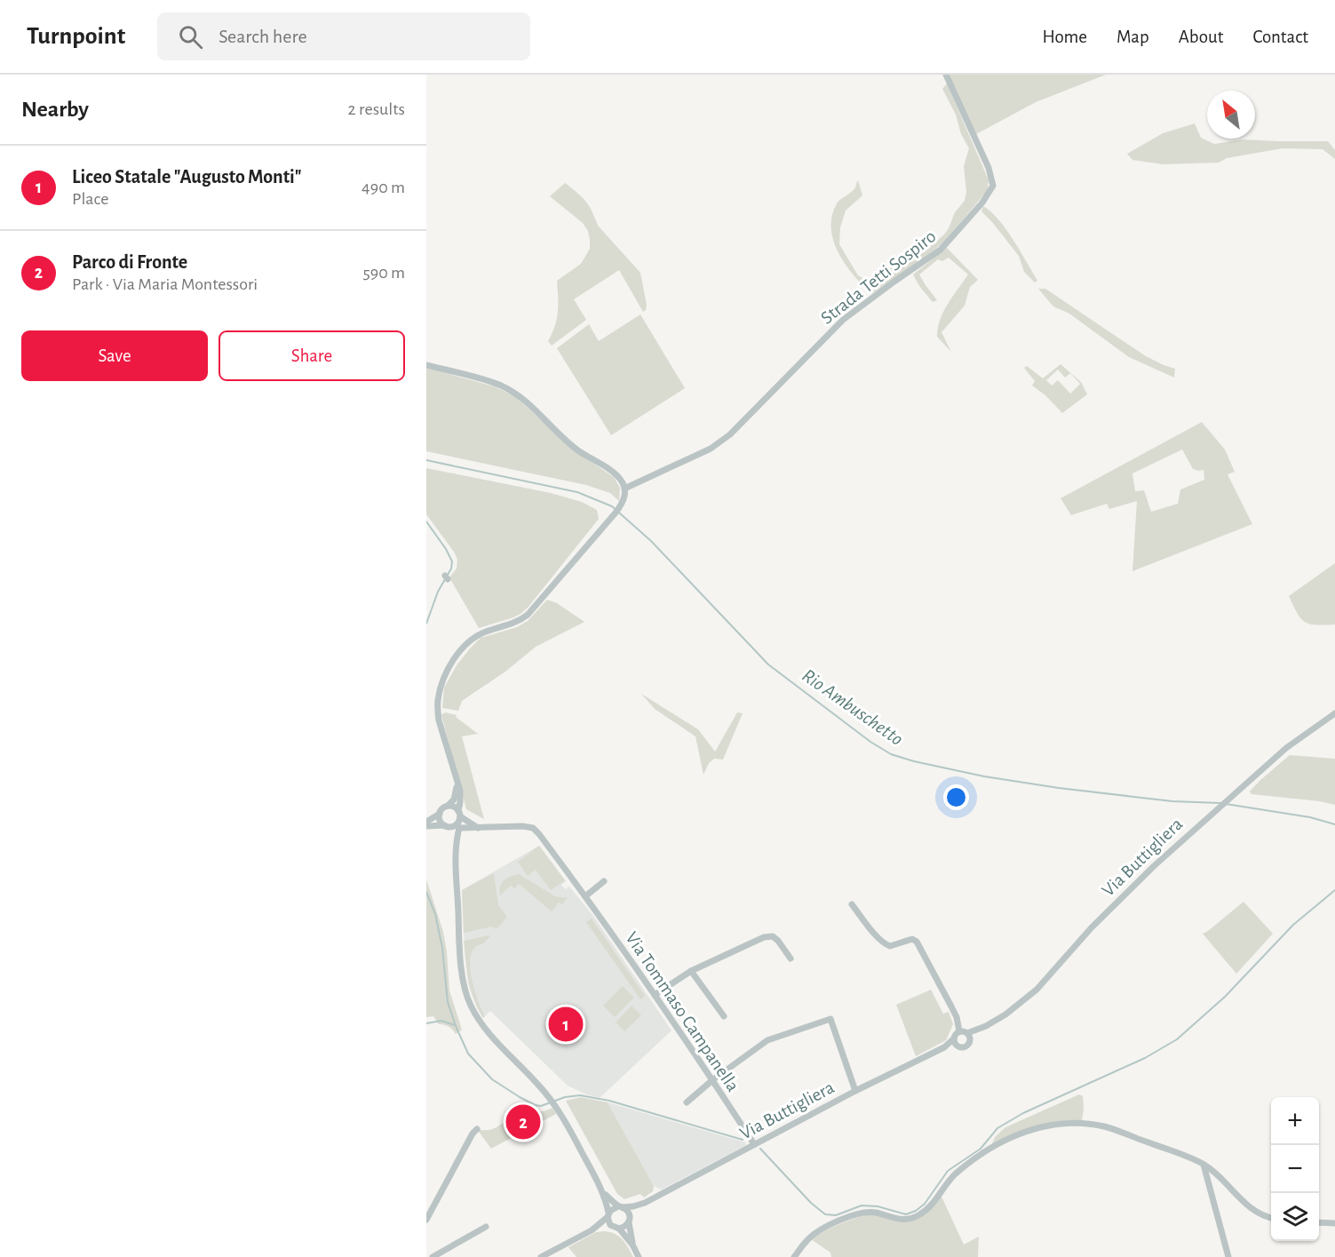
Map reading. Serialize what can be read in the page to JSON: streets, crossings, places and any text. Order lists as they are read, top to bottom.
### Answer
{
  "streets": {
    "street": ["Strada Tetti Sospiro", "Via Buttigliera", "Via Tommaso Campanella"]
  },
  "crossings": [
    ["Via Buttigliera", "Via Tommaso Campanella"]
  ],
  "water": ["Rio Ambuschetto"],
  "north": "top left",
  "page": {
    "header": "Turnpoint",
    "search": "Search here",
    "nav": [
      "Home",
      "Map",
      "About",
      "Contact"
    ],
    "heading": ["Nearby", "2 results"],
    "list": [
      {
        "mark": "1",
        "name": "Liceo Statale \"Augusto Monti\"",
        "note": "Place",
        "value": "490 m"
      },
      {
        "mark": "2",
        "name": "Parco di Fronte",
        "note": "Park · Via Maria Montessori",
        "value": "590 m"
      }
    ],
    "buttons": ["Save", "Share"],
    "pins": ["1", "2"],
    "map_buttons": ["+", "−"]
  }
}
